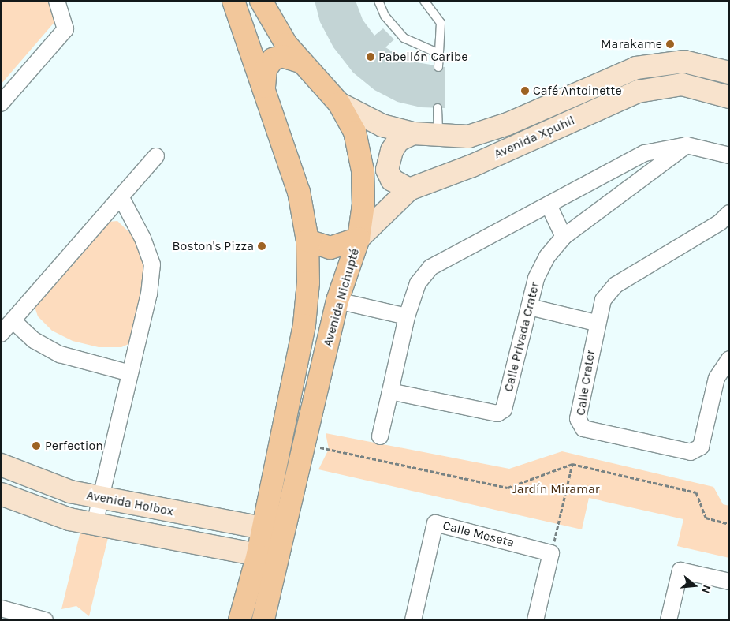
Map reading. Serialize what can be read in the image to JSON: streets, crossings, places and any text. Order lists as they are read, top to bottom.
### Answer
{
  "streets": {
    "main road": ["Avenida Nichupté"],
    "street": [
      "Avenida Xpuhil",
      "Calle Privada Crater",
      "Calle Crater",
      "Avenida Holbox",
      "Calle Meseta"
    ]
  },
  "crossings": [
    ["Avenida Xpuhil", "Avenida Nichupté"]
  ],
  "parks": ["Jardín Miramar"],
  "places": [
    "Marakame",
    "Pabellón Caribe",
    "Café Antoinette",
    "Boston's Pizza",
    "Perfection"
  ],
  "north": "right"
}
